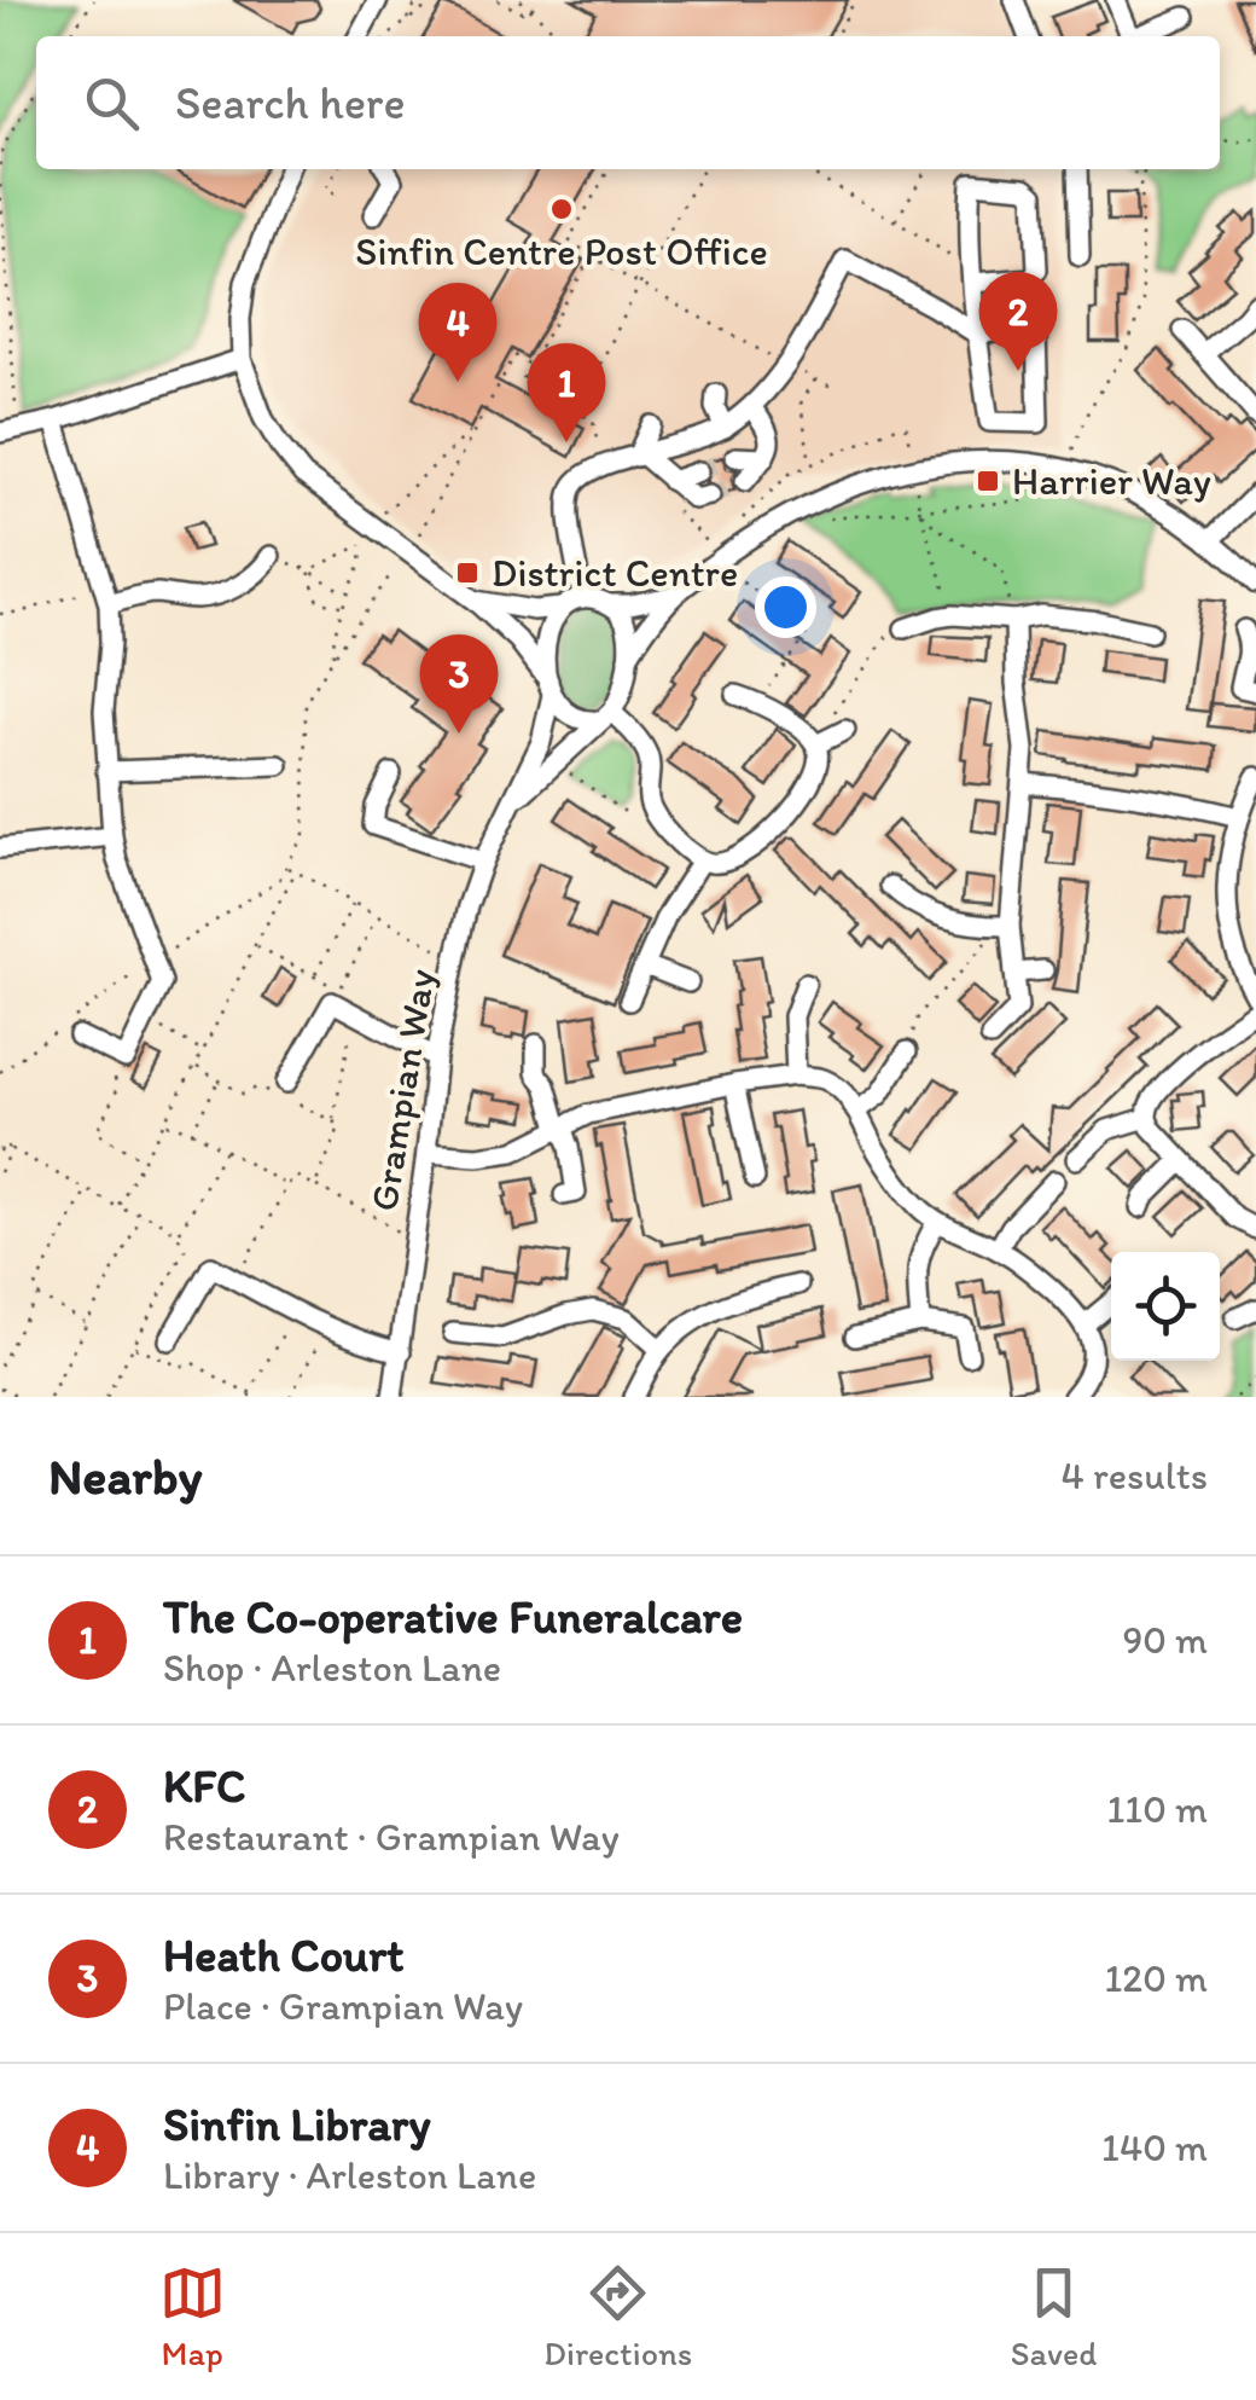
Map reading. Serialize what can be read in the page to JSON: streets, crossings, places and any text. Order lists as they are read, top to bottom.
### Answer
{
  "streets": {
    "street": ["Grampian Way"]
  },
  "places": {
    "other": ["Sinfin Centre Post Office"],
    "transit": ["Harrier Way", "District Centre"]
  },
  "page": {
    "search": "Search here",
    "pins": [
      "2",
      "4",
      "1",
      "3"
    ],
    "heading": ["Nearby", "4 results"],
    "list": [
      {
        "mark": "1",
        "name": "The Co-operative Funeralcare",
        "note": "Shop · Arleston Lane",
        "value": "90 m"
      },
      {
        "mark": "2",
        "name": "KFC",
        "note": "Restaurant · Grampian Way",
        "value": "110 m"
      },
      {
        "mark": "3",
        "name": "Heath Court",
        "note": "Place · Grampian Way",
        "value": "120 m"
      },
      {
        "mark": "4",
        "name": "Sinfin Library",
        "note": "Library · Arleston Lane",
        "value": "140 m"
      }
    ],
    "nav": ["Map", "Directions", "Saved"]
  }
}
